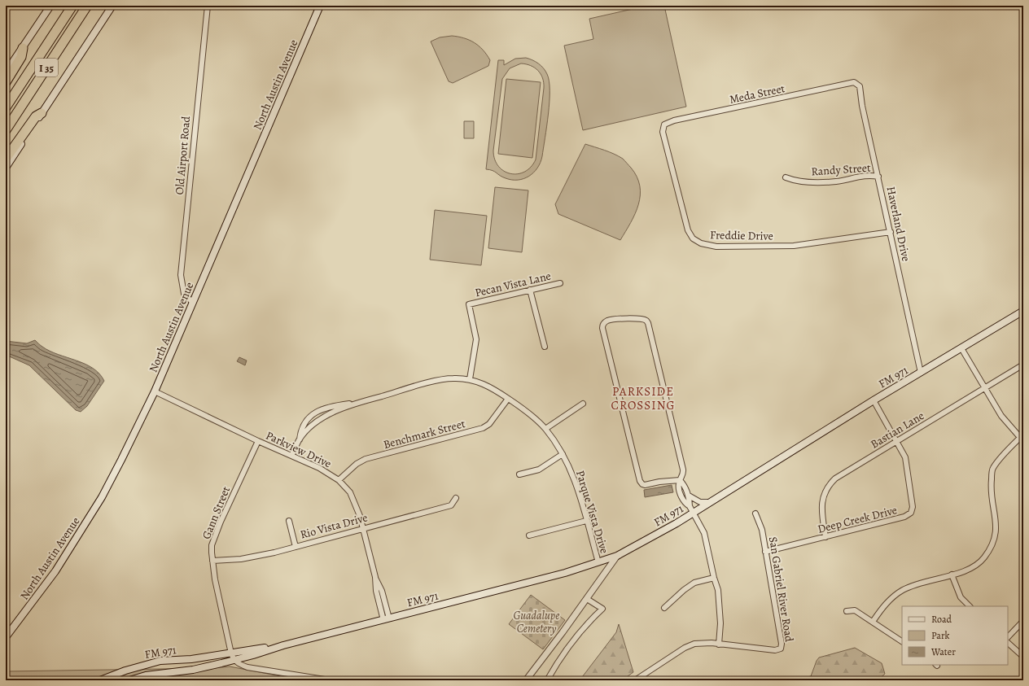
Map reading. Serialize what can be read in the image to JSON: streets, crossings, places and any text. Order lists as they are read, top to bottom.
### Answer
{
  "streets": {
    "highway": ["I 35"],
    "main road": ["North Austin Avenue", "FM 971"],
    "street": [
      "Meda Street",
      "Old Airport Road",
      "Randy Street",
      "Haverland Drive",
      "Freddie Drive",
      "Pecan Vista Lane",
      "Bastian Lane",
      "Benchmark Street",
      "Parkview Drive",
      "Parque Vista Drive",
      "Gann Street",
      "Deep Creek Drive",
      "Rio Vista Drive",
      "San Gabriel River Road"
    ]
  },
  "crossings": [
    ["North Austin Avenue", "Old Airport Road"],
    ["North Austin Avenue", "Parkview Drive"],
    ["Meda Street", "Haverland Drive"],
    ["Meda Street", "Freddie Drive"],
    ["Randy Street", "Haverland Drive"],
    ["Haverland Drive", "Freddie Drive"],
    ["Haverland Drive", "FM 971"],
    ["Pecan Vista Lane", "Parque Vista Drive"],
    ["FM 971", "Parkview Drive"],
    ["FM 971", "Parque Vista Drive"],
    ["FM 971", "Gann Street"],
    ["FM 971", "Deep Creek Drive"],
    ["Bastian Lane", "Deep Creek Drive"],
    ["Benchmark Street", "Parkview Drive"],
    ["Benchmark Street", "Parque Vista Drive"],
    ["Parkview Drive", "Parque Vista Drive"],
    ["Parkview Drive", "Gann Street"],
    ["Parkview Drive", "Rio Vista Drive"],
    ["Gann Street", "Rio Vista Drive"],
    ["Deep Creek Drive", "San Gabriel River Road"]
  ],
  "districts": ["PARKSIDE CROSSING"],
  "parks": ["Guadalupe Cemetery"],
  "legend": ["Road", "Park", "Water"]
}
